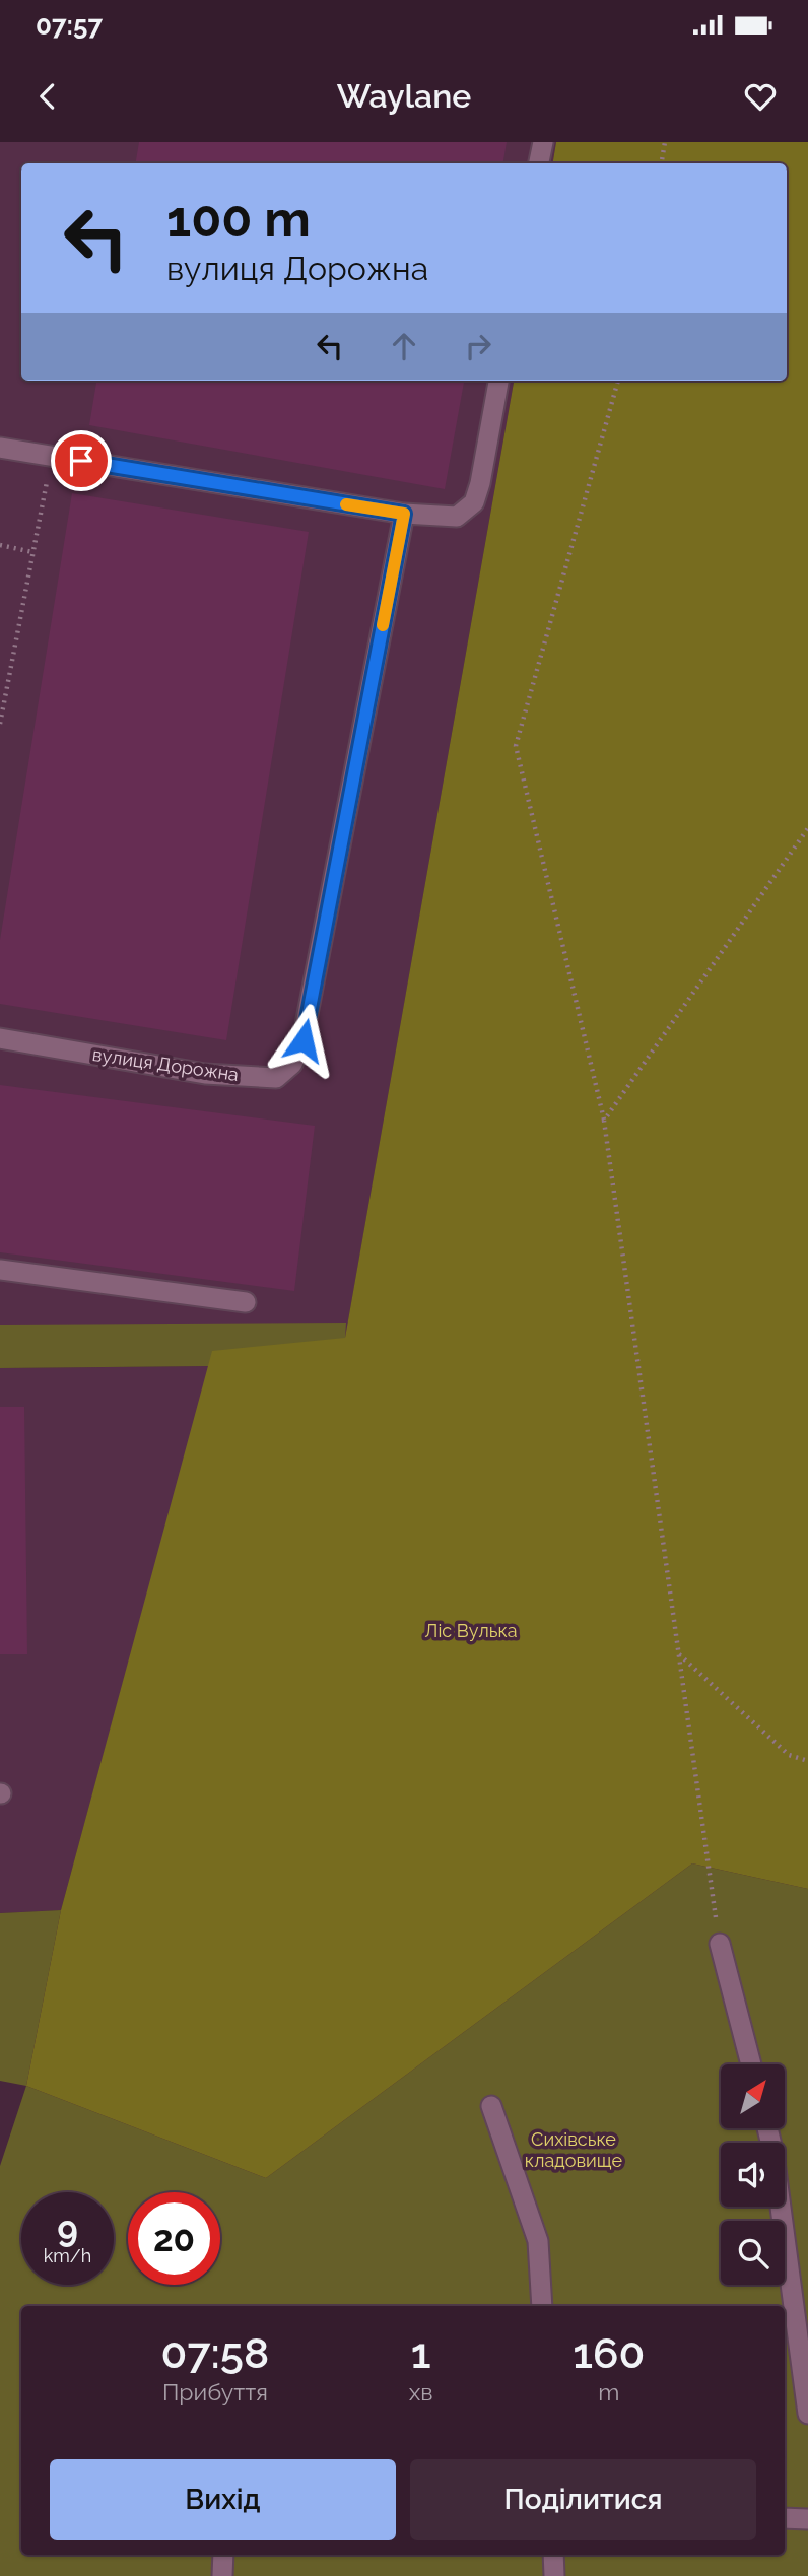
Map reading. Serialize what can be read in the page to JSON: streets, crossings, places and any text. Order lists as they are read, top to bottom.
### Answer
{
  "streets": {
    "lane": ["вулиця Дорожна"]
  },
  "parks": ["Ліс Вулька", "Сихівське кладовище"],
  "north": "top right",
  "page": {
    "status": "07:57",
    "header": "Waylane",
    "turn": ["100 m", "вулиця Дорожна"],
    "speed": "9 km/h",
    "limit": "20",
    "eta": [
      "07:58",
      "Прибуття",
      "1",
      "хв",
      "160",
      "m"
    ],
    "buttons": ["Вихід", "Поділитися"]
  }
}
